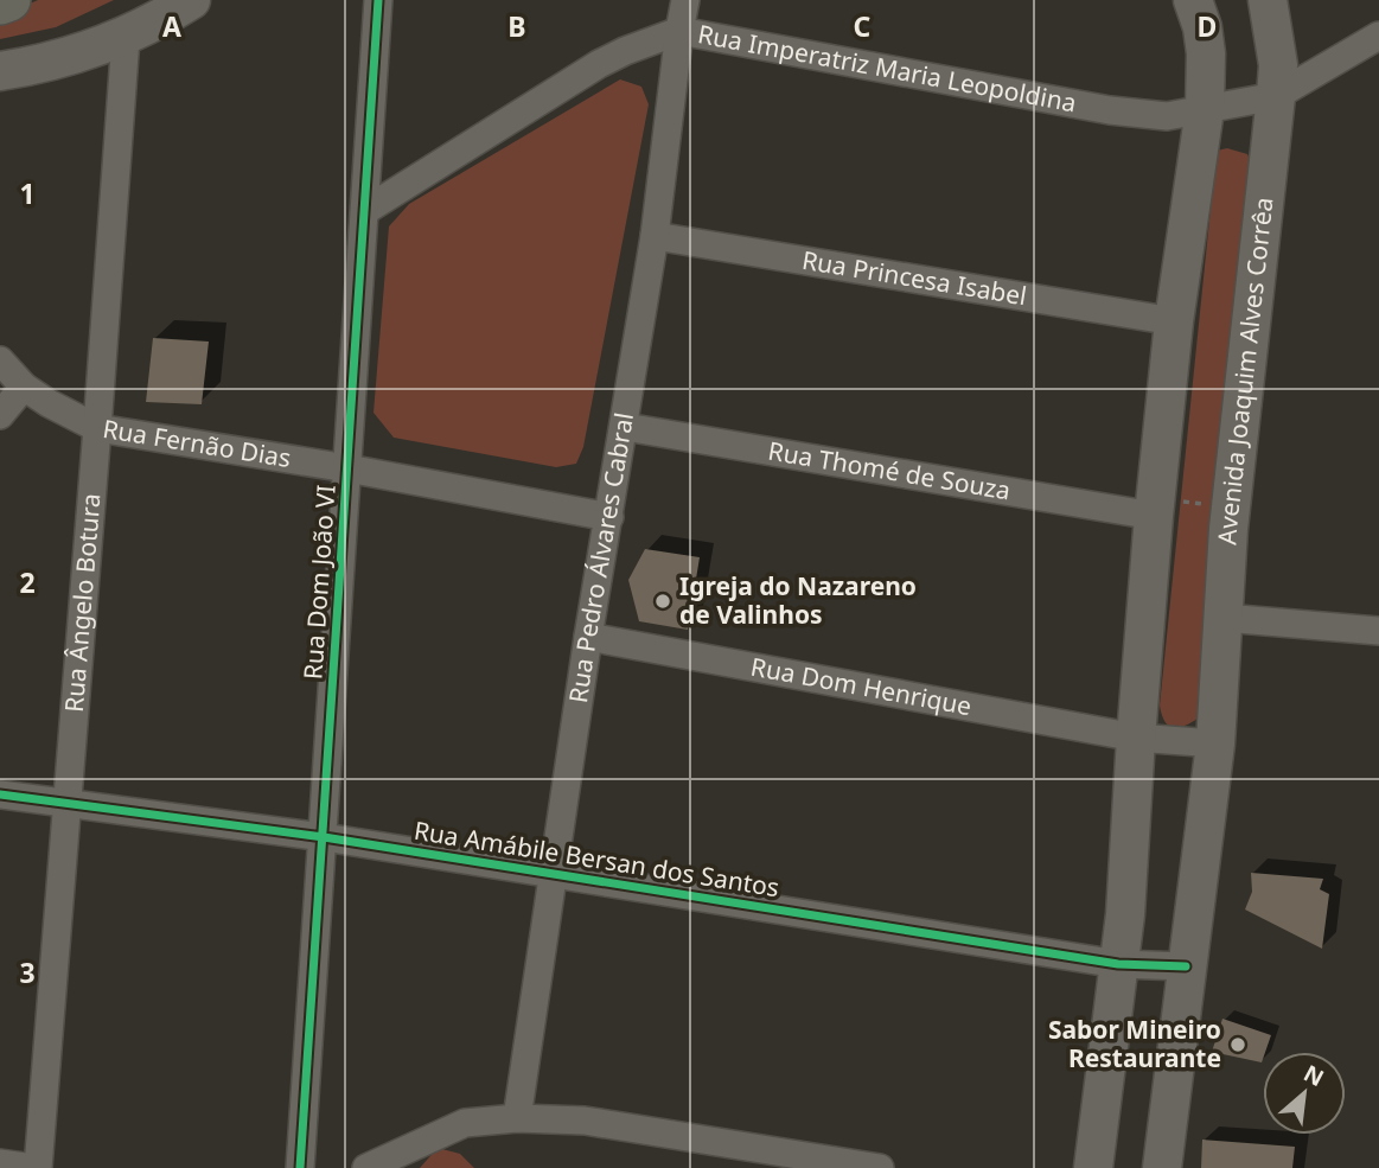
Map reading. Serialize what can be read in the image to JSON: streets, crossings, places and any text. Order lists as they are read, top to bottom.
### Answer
{
  "streets": {
    "main road": ["Avenida Joaquim Alves Corrêa"],
    "street": [
      "Rua Imperatriz Maria Leopoldina",
      "Rua Princesa Isabel",
      "Rua Fernão Dias",
      "Rua Thomé de Souza",
      "Rua Pedro Álvares Cabral",
      "Rua Dom João VI",
      "Rua Ângelo Botura",
      "Rua Dom Henrique",
      "Rua Amábile Bersan dos Santos"
    ]
  },
  "crossings": [
    ["Rua Imperatriz Maria Leopoldina", "Avenida Joaquim Alves Corrêa"],
    ["Rua Imperatriz Maria Leopoldina", "Rua Pedro Álvares Cabral"],
    ["Rua Imperatriz Maria Leopoldina", "Rua Dom João VI"],
    ["Rua Princesa Isabel", "Rua Pedro Álvares Cabral"],
    ["Avenida Joaquim Alves Corrêa", "Rua Amábile Bersan dos Santos"],
    ["Rua Fernão Dias", "Rua Pedro Álvares Cabral"],
    ["Rua Fernão Dias", "Rua Dom João VI"],
    ["Rua Fernão Dias", "Rua Ângelo Botura"],
    ["Rua Thomé de Souza", "Rua Pedro Álvares Cabral"],
    ["Rua Pedro Álvares Cabral", "Rua Dom Henrique"],
    ["Rua Pedro Álvares Cabral", "Rua Amábile Bersan dos Santos"],
    ["Rua Dom João VI", "Rua Amábile Bersan dos Santos"],
    ["Rua Ângelo Botura", "Rua Amábile Bersan dos Santos"]
  ],
  "places": ["Igreja do Nazareno de Valinhos", "Sabor Mineiro Restaurante"],
  "north": "top right",
  "grid": {
    "columns": [
      "A",
      "B",
      "C",
      "D"
    ],
    "rows": ["1", "2", "3"]
  }
}
